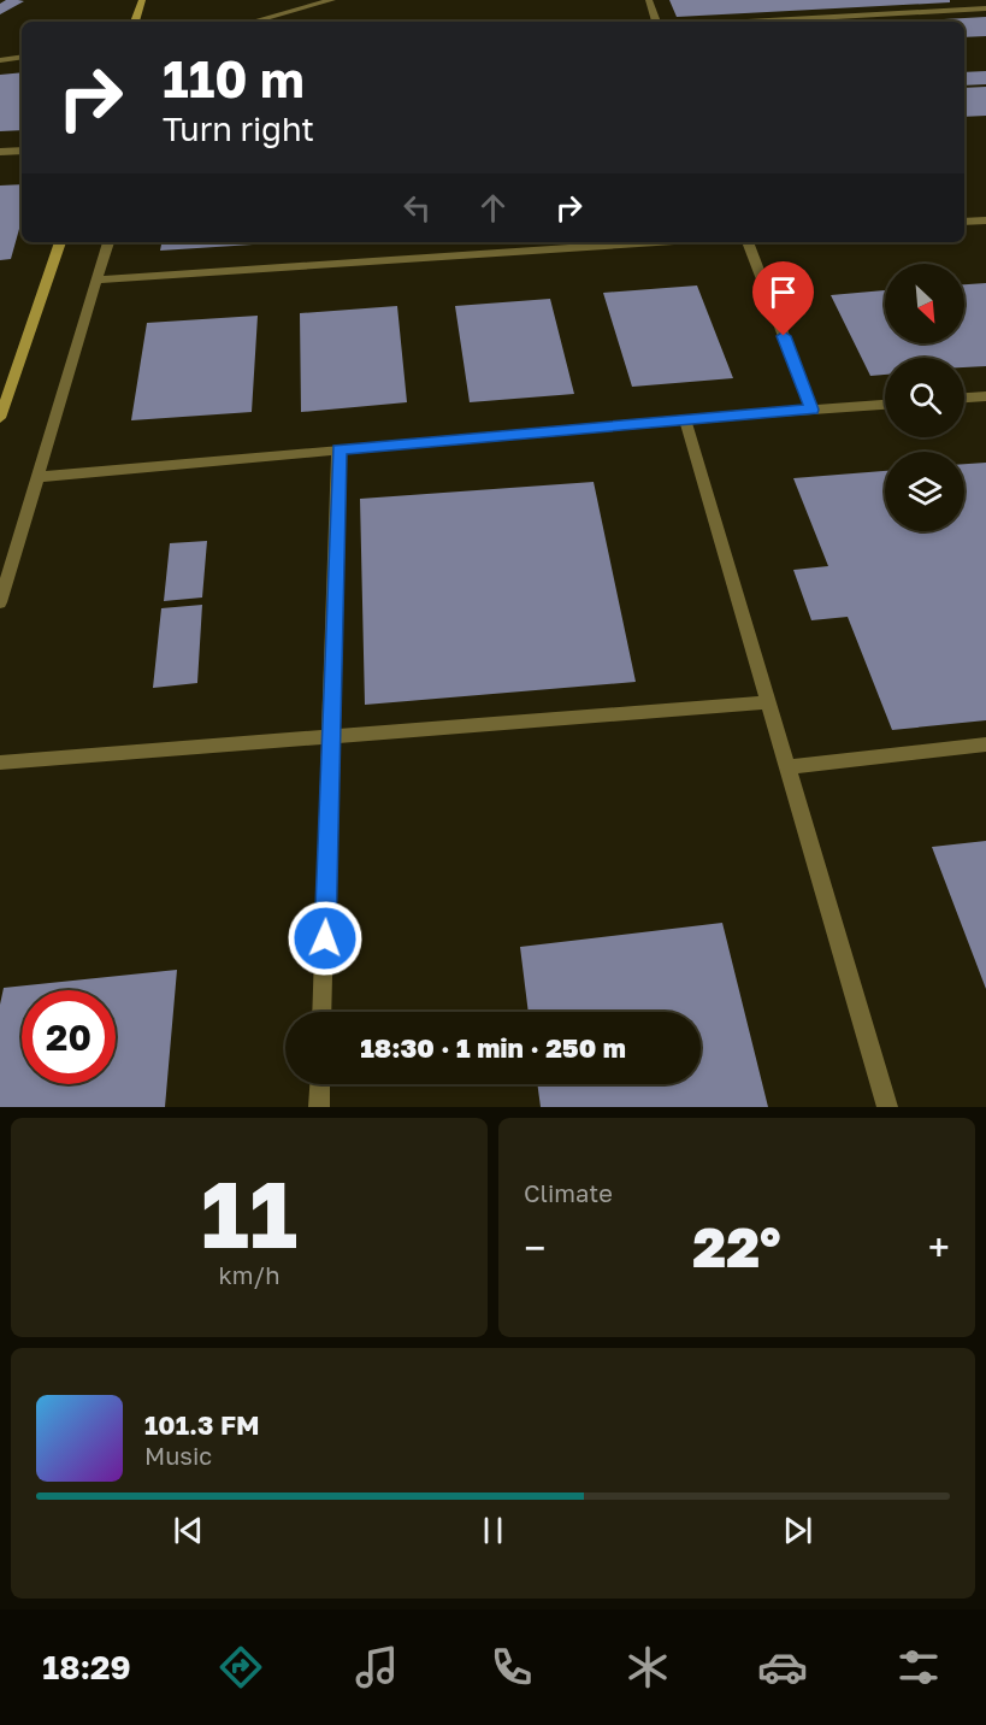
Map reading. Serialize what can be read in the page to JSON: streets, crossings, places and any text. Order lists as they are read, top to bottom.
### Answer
{
  "north": "bottom right",
  "page": {
    "turn": ["110 m", "Turn right"],
    "limit": "20",
    "trip": "18:30 · 1 min · 250 m",
    "tile": [
      ["11", "km/h"],
      "Climate"
    ],
    "heat": ["−", "22°", "+"],
    "song": ["101.3 FM", "Music"],
    "tabs": "18:29"
  }
}
